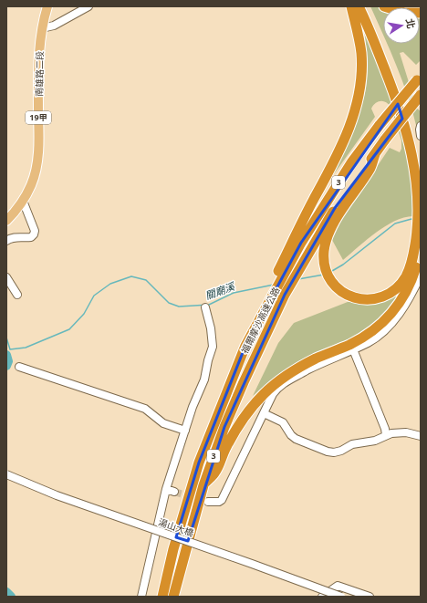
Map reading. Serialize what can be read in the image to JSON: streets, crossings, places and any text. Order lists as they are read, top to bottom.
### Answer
{
  "streets": {
    "highway": ["3", "福爾摩沙高速公路"],
    "main road": ["南雄路二段", "19甲"],
    "street": ["湯山大橋"]
  },
  "crossings": [
    ["3", "福爾摩沙高速公路"]
  ],
  "water": ["關廟溪"],
  "north": "right"
}
